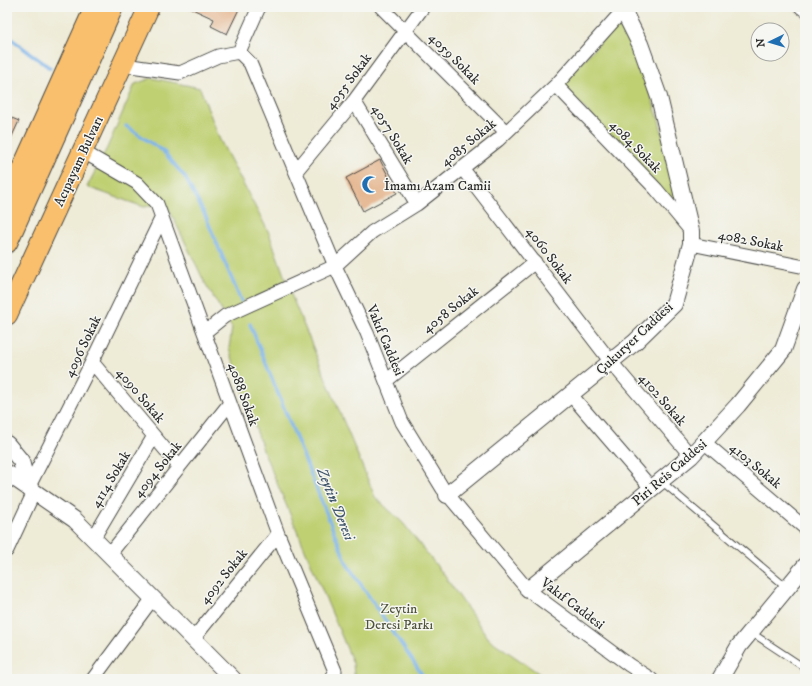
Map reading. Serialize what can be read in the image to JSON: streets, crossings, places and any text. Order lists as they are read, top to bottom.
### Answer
{
  "streets": {
    "main road": ["Acıpayam Bulvarı"],
    "street": [
      "4059 Sokak",
      "4055 Sokak",
      "4057 Sokak",
      "4085 Sokak",
      "4084 Sokak",
      "4082 Sokak",
      "4060 Sokak",
      "4058 Sokak",
      "Çukuryer Caddesi",
      "Vakıf Caddesi",
      "4096 Sokak",
      "4088 Sokak",
      "4090 Sokak",
      "4102 Sokak",
      "4103 Sokak",
      "4094 Sokak",
      "Piri Reis Caddesi",
      "4114 Sokak",
      "4092 Sokak"
    ]
  },
  "crossings": [
    ["4059 Sokak", "4055 Sokak"],
    ["4059 Sokak", "4085 Sokak"],
    ["4055 Sokak", "4057 Sokak"],
    ["4055 Sokak", "Vakıf Caddesi"],
    ["4057 Sokak", "4085 Sokak"],
    ["4085 Sokak", "4084 Sokak"],
    ["4085 Sokak", "4060 Sokak"],
    ["4085 Sokak", "Çukuryer Caddesi"],
    ["4085 Sokak", "Vakıf Caddesi"],
    ["4085 Sokak", "4088 Sokak"],
    ["4084 Sokak", "4082 Sokak"],
    ["4084 Sokak", "Çukuryer Caddesi"],
    ["Acıpayam Bulvarı", "4088 Sokak"],
    ["4082 Sokak", "Çukuryer Caddesi"],
    ["4060 Sokak", "4058 Sokak"],
    ["4060 Sokak", "Çukuryer Caddesi"],
    ["4060 Sokak", "4102 Sokak"],
    ["4058 Sokak", "Vakıf Caddesi"],
    ["Çukuryer Caddesi", "Vakıf Caddesi"],
    ["Çukuryer Caddesi", "4102 Sokak"],
    ["Vakıf Caddesi", "Piri Reis Caddesi"],
    ["4096 Sokak", "4088 Sokak"],
    ["4096 Sokak", "4090 Sokak"],
    ["4088 Sokak", "4094 Sokak"],
    ["4088 Sokak", "4092 Sokak"],
    ["4090 Sokak", "4094 Sokak"],
    ["4090 Sokak", "4114 Sokak"],
    ["4102 Sokak", "Piri Reis Caddesi"],
    ["4103 Sokak", "Piri Reis Caddesi"]
  ],
  "water": ["Zeytin Deresi"],
  "parks": ["Zeytin Deresi Parkı"],
  "places": {
    "mosque": ["İmamı Azam Camii"]
  },
  "north": "left"
}
